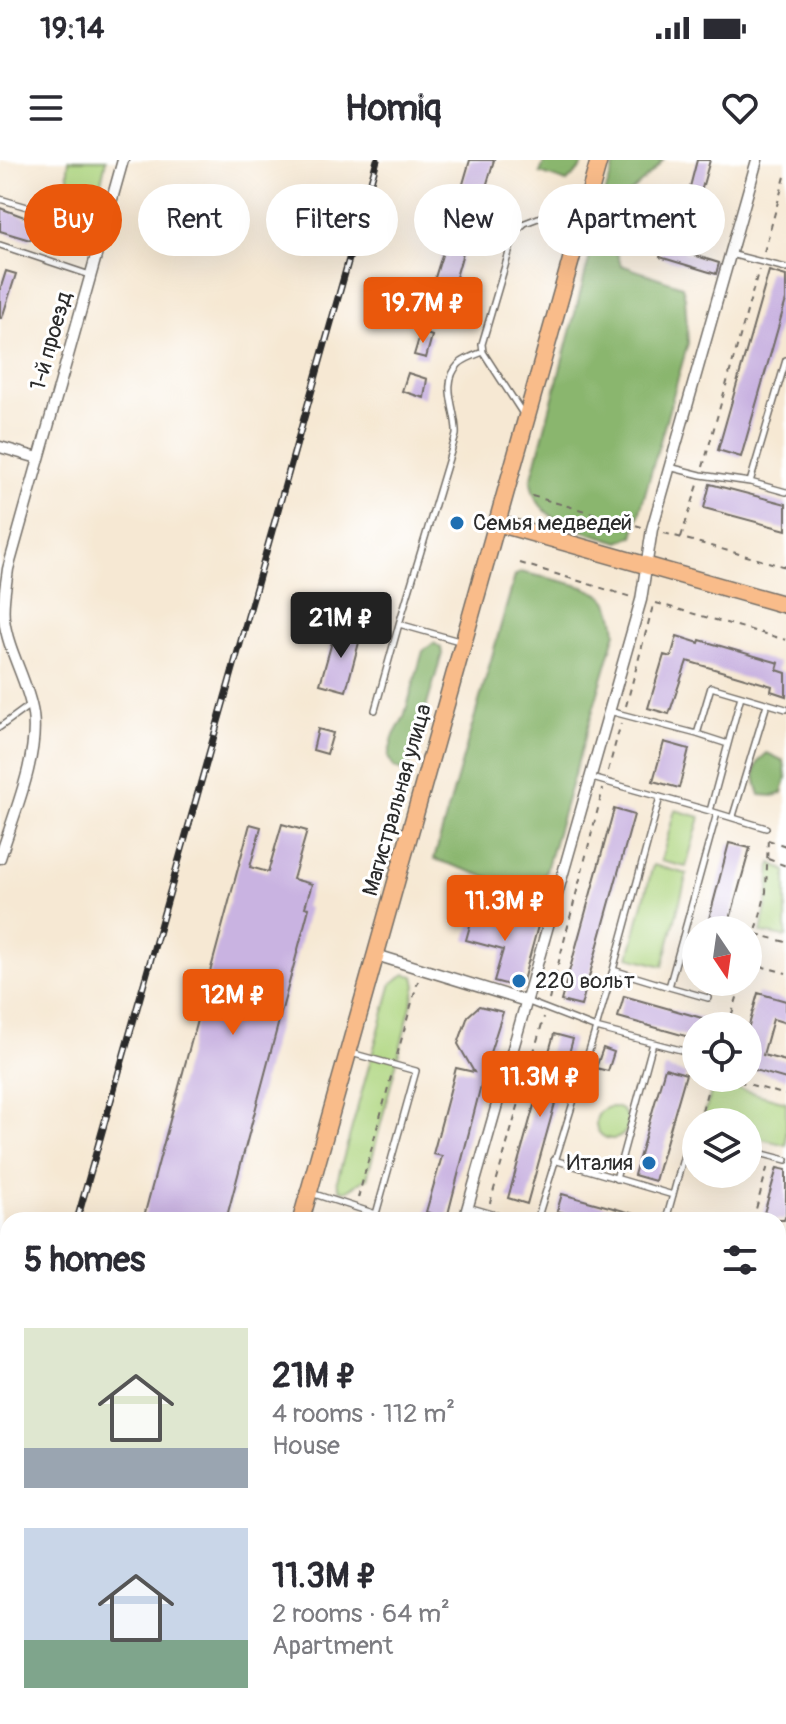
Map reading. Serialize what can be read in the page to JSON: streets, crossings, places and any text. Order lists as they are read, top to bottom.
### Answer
{
  "streets": {
    "main road": ["Магистральная улица"],
    "street": ["1-й проезд"]
  },
  "places": ["Семья медведей", "220 вольт", "Италия"],
  "north": "bottom",
  "page": {
    "status": "19:14",
    "header": "Homiq",
    "chip": [
      "Buy",
      "Rent",
      "Filters",
      "New",
      "Apartment"
    ],
    "price": [
      "19.7M ₽",
      "21M ₽",
      "11.3M ₽",
      "12M ₽",
      "11.3M ₽"
    ],
    "heading": "5 homes",
    "list": [
      {
        "name": "21M ₽",
        "note": "4 rooms · 112 m² · House"
      },
      {
        "name": "11.3M ₽",
        "note": "2 rooms · 64 m² · Apartment"
      }
    ]
  }
}
